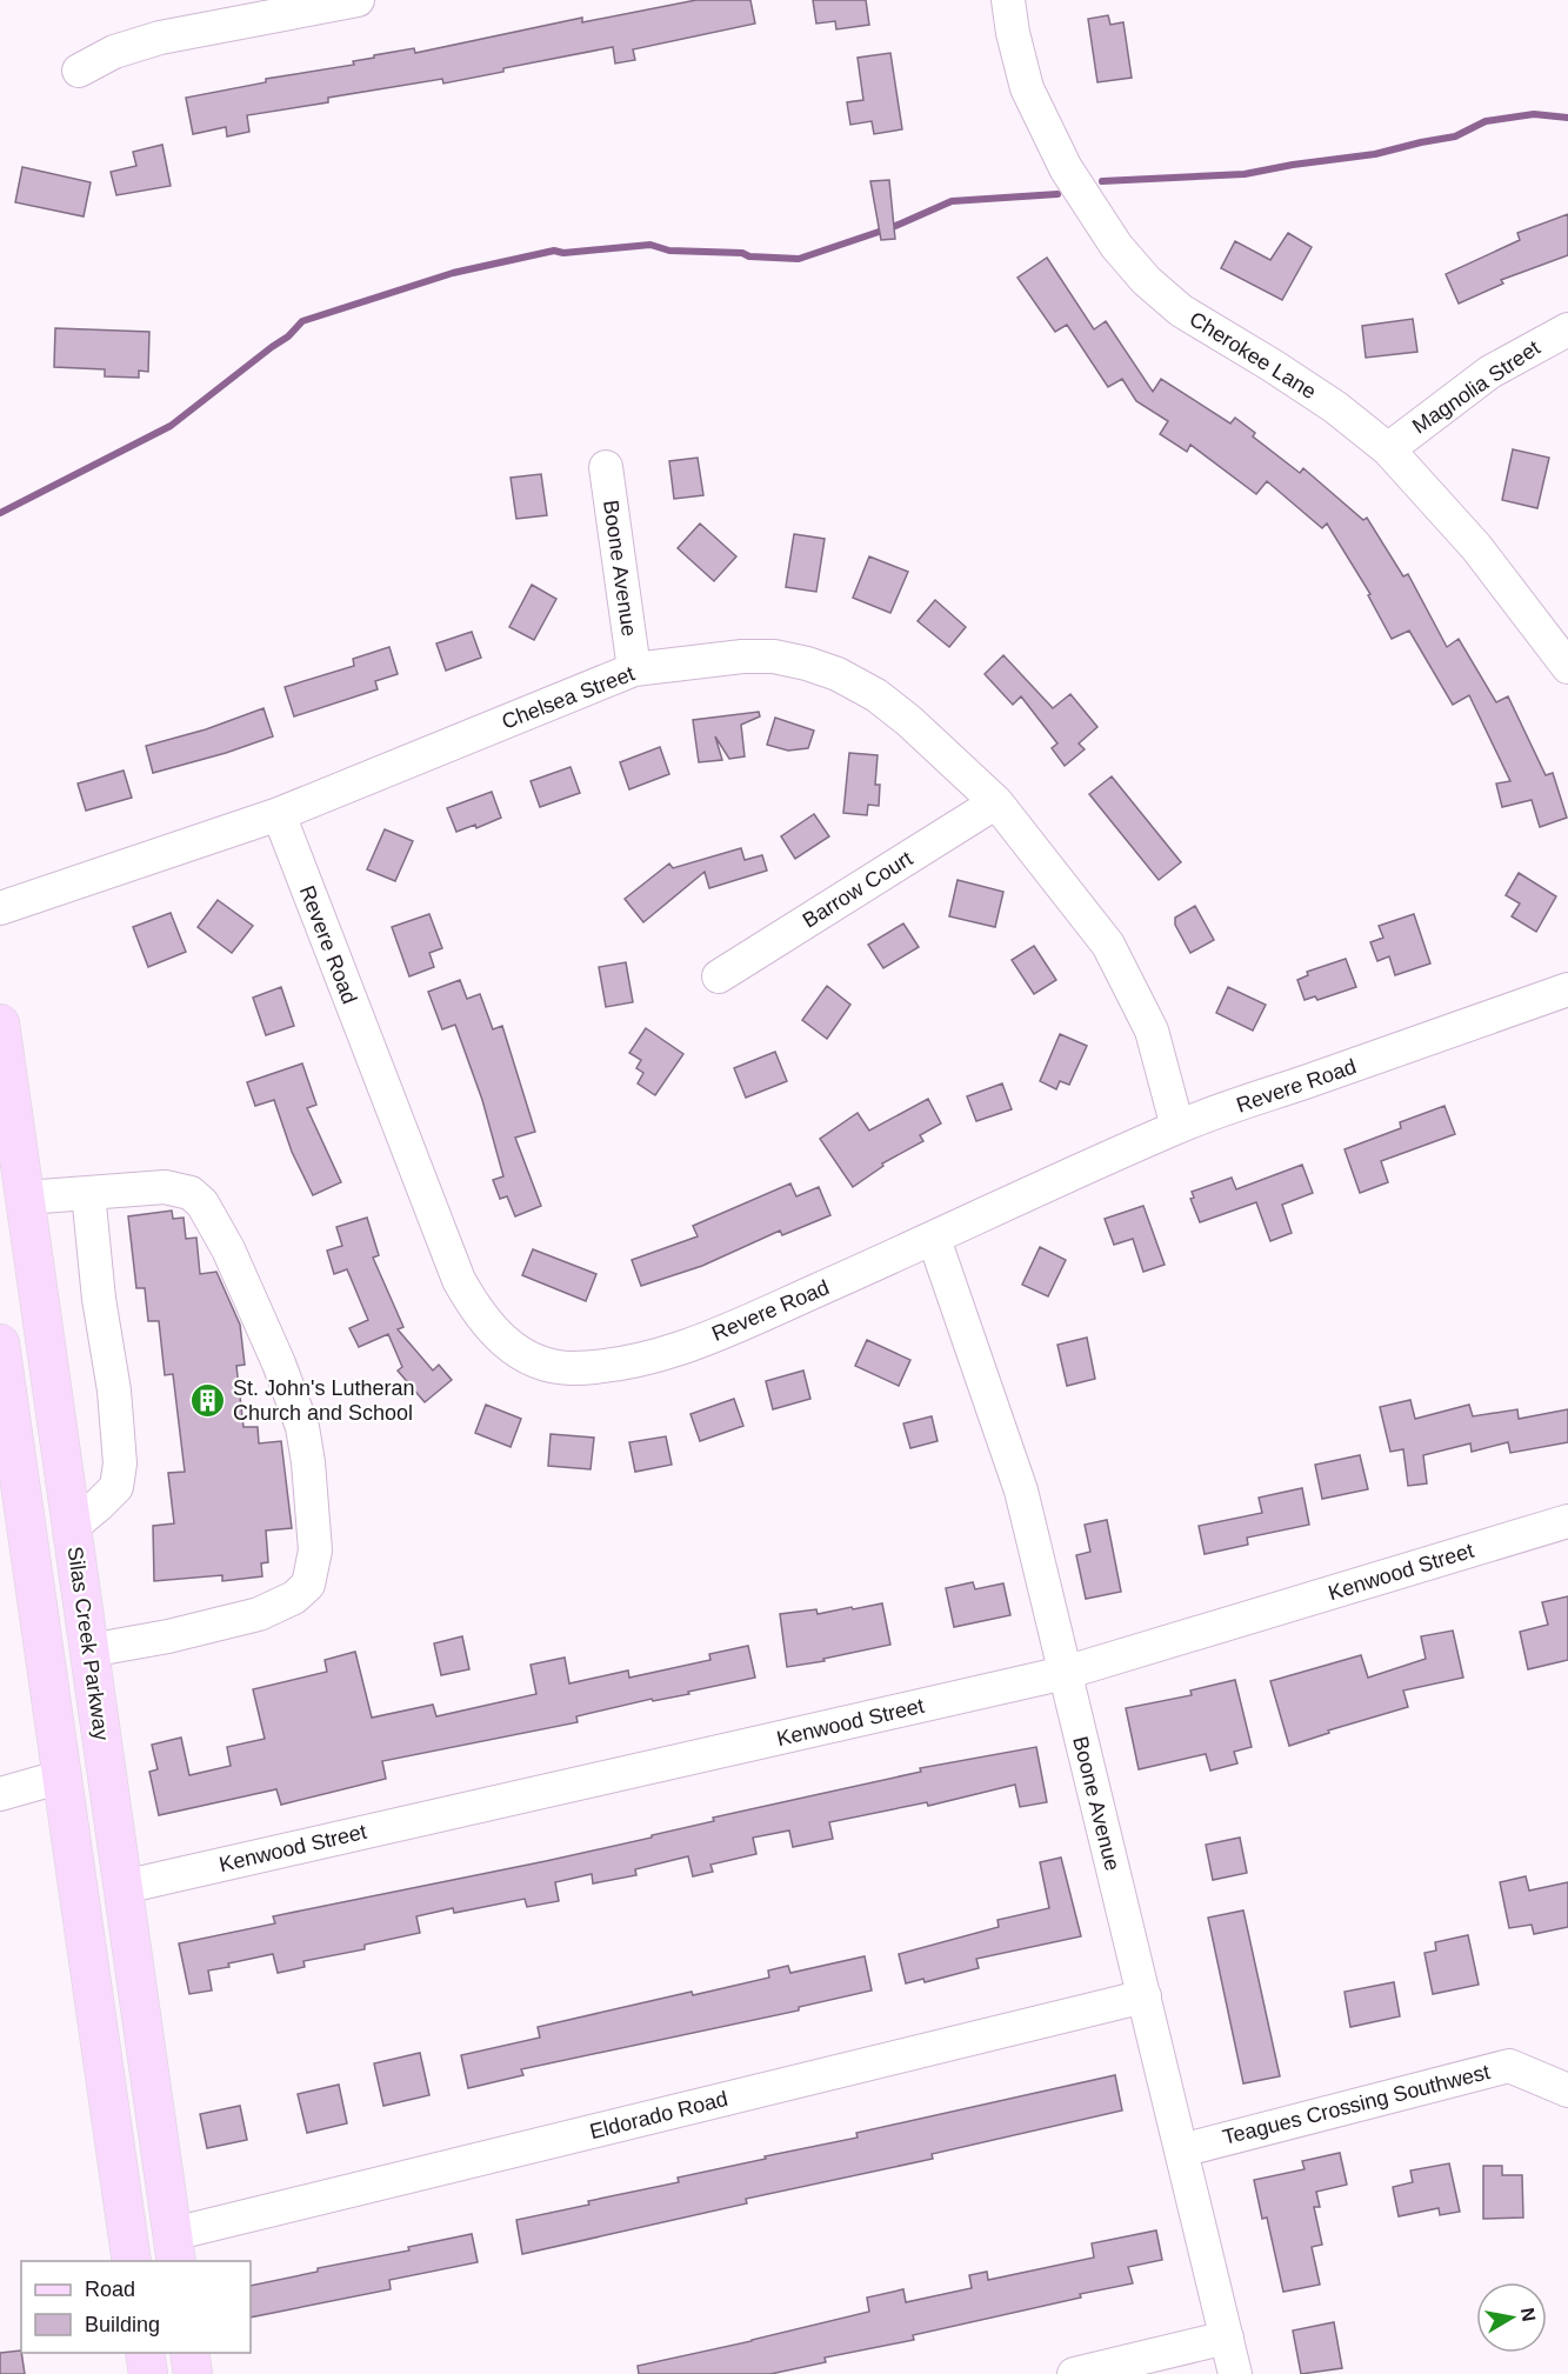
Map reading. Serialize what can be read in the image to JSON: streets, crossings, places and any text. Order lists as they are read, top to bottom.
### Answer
{
  "streets": {
    "main road": ["Silas Creek Parkway"],
    "street": [
      "Cherokee Lane",
      "Magnolia Street",
      "Boone Avenue",
      "Chelsea Street",
      "Barrow Court",
      "Revere Road",
      "Kenwood Street",
      "Teagues Crossing Southwest",
      "Eldorado Road"
    ]
  },
  "crossings": [
    ["Cherokee Lane", "Magnolia Street"],
    ["Boone Avenue", "Chelsea Street"],
    ["Boone Avenue", "Revere Road"],
    ["Boone Avenue", "Kenwood Street"],
    ["Boone Avenue", "Teagues Crossing Southwest"],
    ["Boone Avenue", "Eldorado Road"],
    ["Chelsea Street", "Barrow Court"],
    ["Chelsea Street", "Revere Road"],
    ["Kenwood Street", "Silas Creek Parkway"],
    ["Silas Creek Parkway", "Eldorado Road"]
  ],
  "places": {
    "building": ["St. John's Lutheran Church and School"]
  },
  "legend": ["Road", "Building"],
  "north": "right"
}
